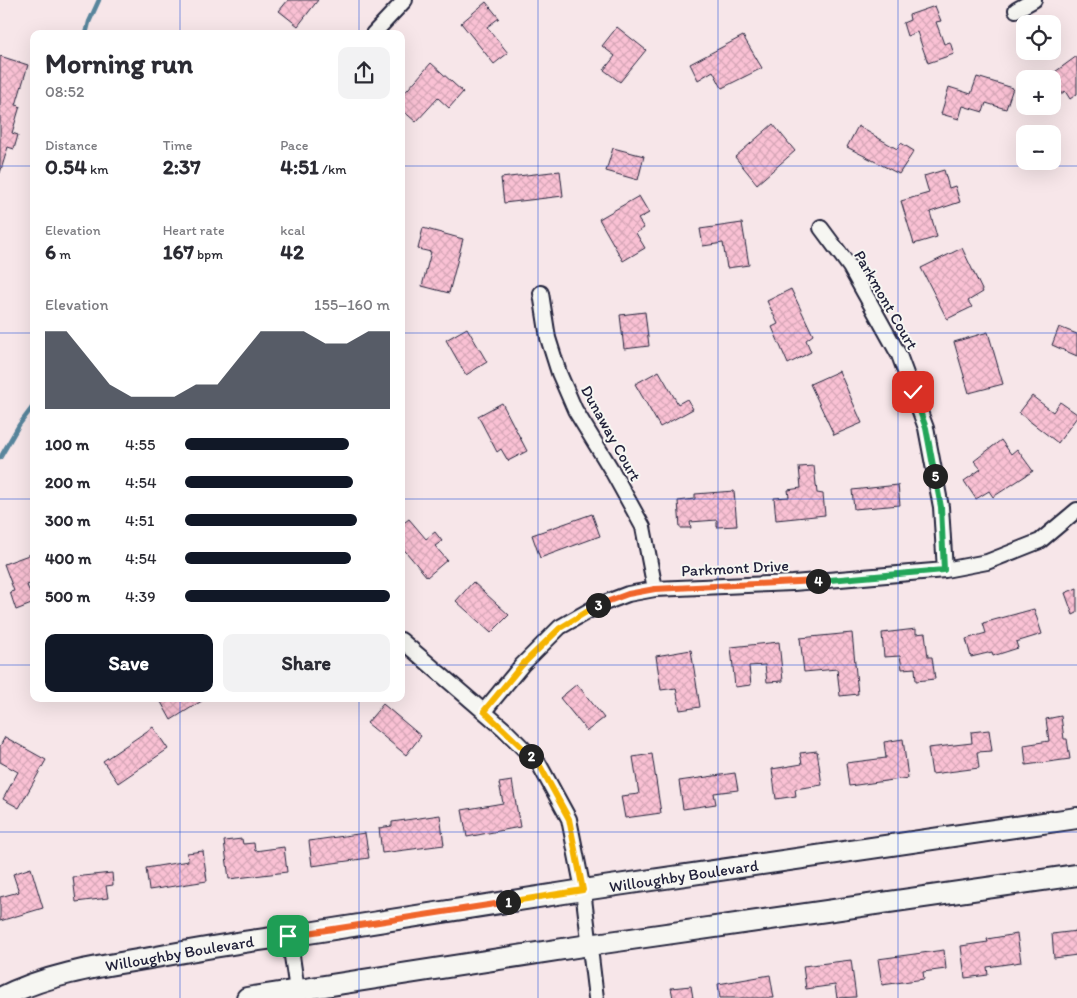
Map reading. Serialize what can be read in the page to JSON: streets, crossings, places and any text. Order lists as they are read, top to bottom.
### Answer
{
  "streets": {
    "street": [
      "Parkmont Court",
      "Dunaway Court",
      "Parkmont Drive",
      "Willoughby Boulevard"
    ]
  },
  "crossings": [
    ["Parkmont Court", "Parkmont Drive"],
    ["Dunaway Court", "Parkmont Drive"]
  ],
  "page": {
    "map_buttons": ["+", "−"],
    "heading": ["Morning run", "08:52"],
    "stats": [
      ["Distance", "0.54 km"],
      ["Time", "2:37"],
      ["Pace", "4:51 /km"],
      ["Elevation", "6 m"],
      ["Heart rate", "167 bpm"],
      ["kcal", "42"]
    ],
    "chart": ["Elevation", "155–160 m"],
    "list": [
      {
        "name": "100 m",
        "note": "4:55"
      },
      {
        "name": "200 m",
        "note": "4:54"
      },
      {
        "name": "300 m",
        "note": "4:51"
      },
      {
        "name": "400 m",
        "note": "4:54"
      },
      {
        "name": "500 m",
        "note": "4:39"
      }
    ],
    "pins": [
      "5",
      "4",
      "3",
      "2",
      "1"
    ],
    "buttons": ["Save", "Share"]
  }
}
